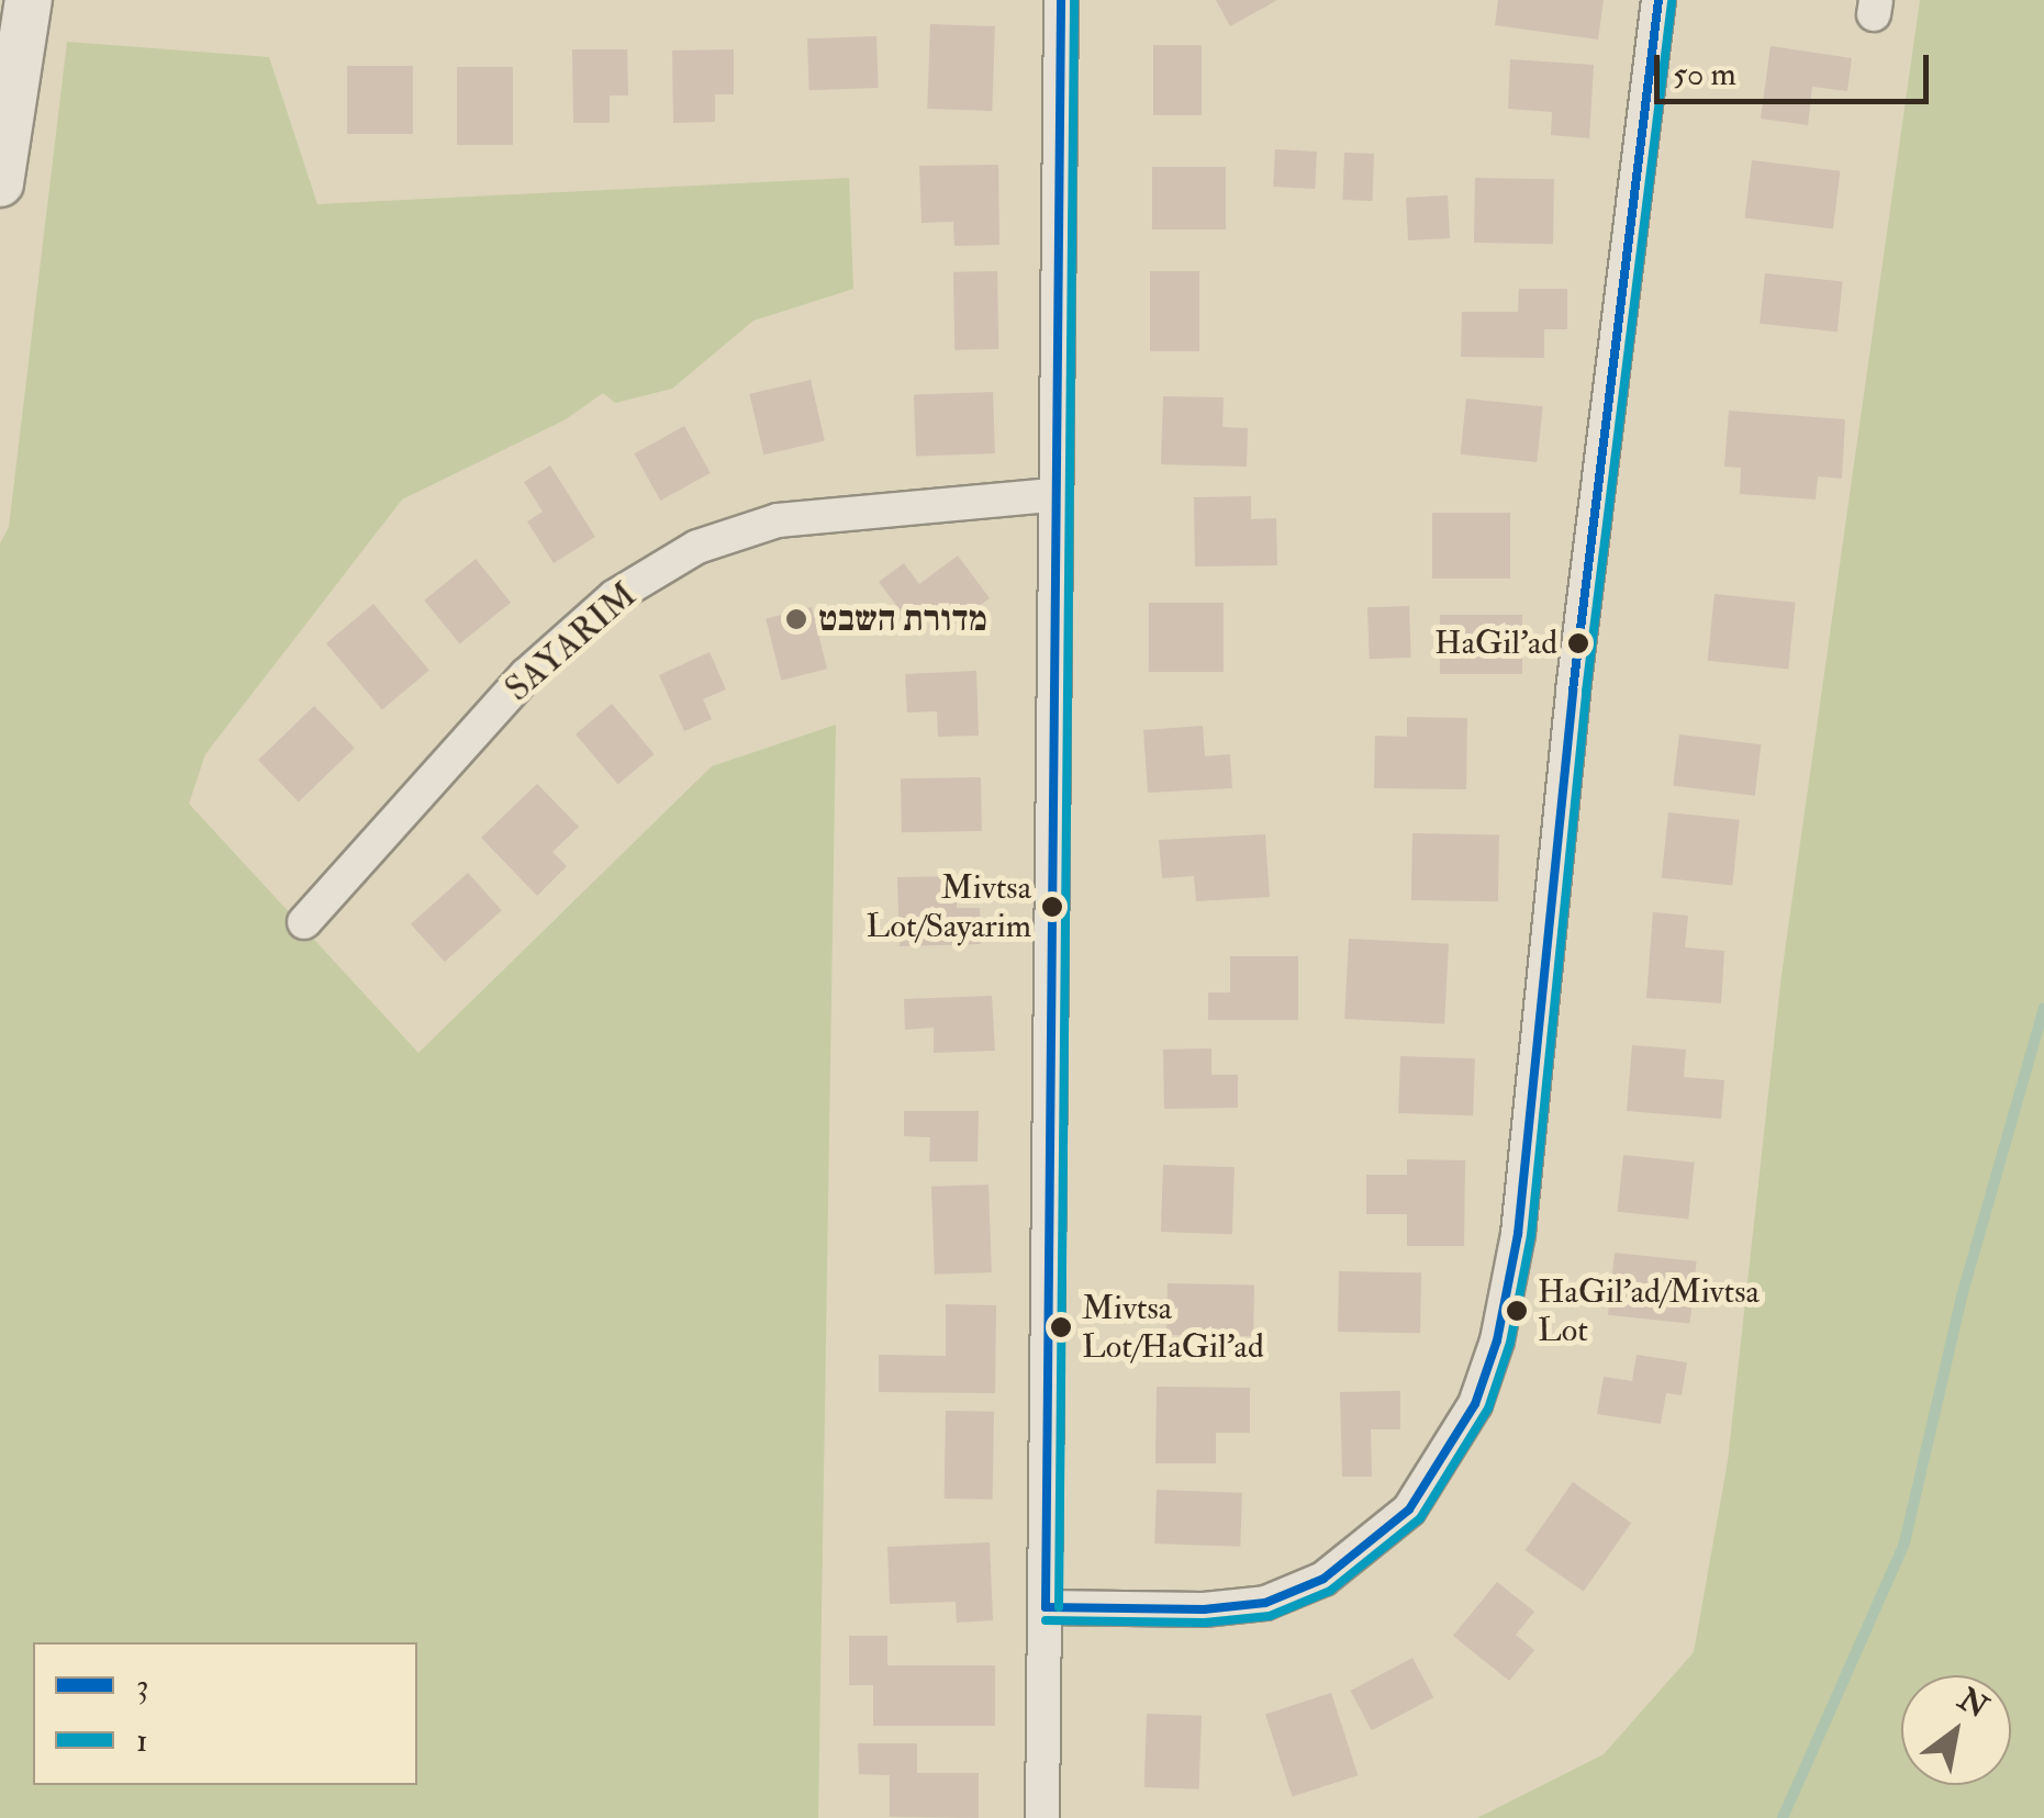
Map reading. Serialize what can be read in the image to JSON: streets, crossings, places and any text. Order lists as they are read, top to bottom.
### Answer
{
  "streets": {
    "street": ["SAYARIM"]
  },
  "places": [
    "מדורת השבט",
    "HaGil'ad",
    "Mivtsa Lot/Sayarim",
    "HaGil'ad/Mivtsa Lot",
    "Mivtsa Lot/HaGil'ad"
  ],
  "lines": ["transit line 3", "transit line 1"],
  "legend": ["3", "1"],
  "scale_bar": "50 m",
  "north": "top right"
}
